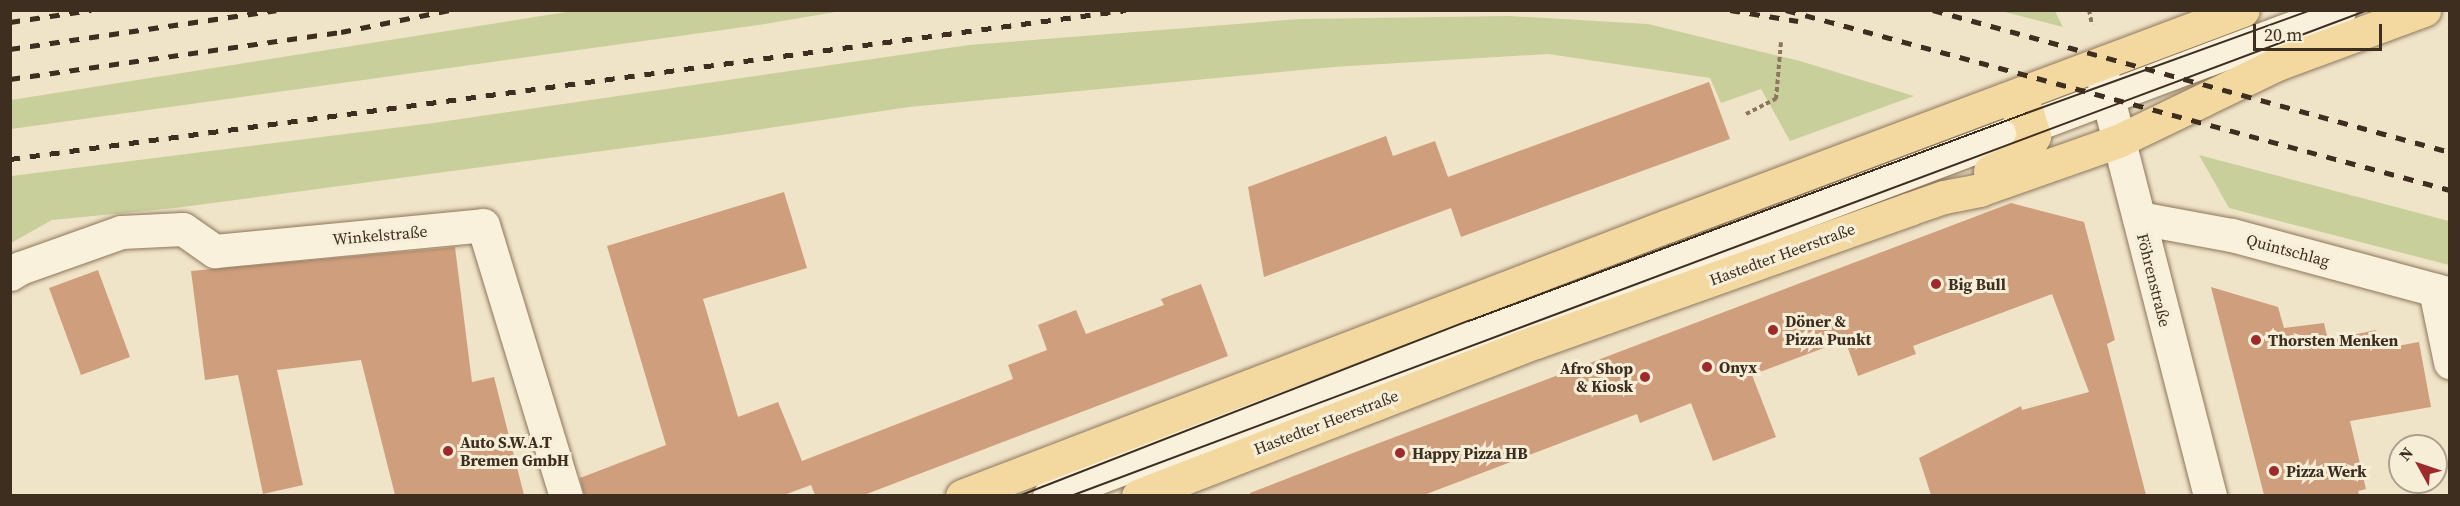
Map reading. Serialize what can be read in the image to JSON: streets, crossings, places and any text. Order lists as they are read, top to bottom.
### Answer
{
  "streets": {
    "main road": ["Hastedter Heerstraße"],
    "street": ["Winkelstraße", "Quintschlag", "Föhrenstraße"]
  },
  "crossings": [
    ["Quintschlag", "Föhrenstraße"],
    ["Hastedter Heerstraße", "Föhrenstraße"]
  ],
  "places": [
    "Big Bull",
    "Döner & Pizza Punkt",
    "Thorsten Menken",
    "Onyx",
    "Afro Shop & Kiosk",
    "Auto S.W.A.T Bremen GmbH",
    "Happy Pizza HB",
    "Pizza Werk"
  ],
  "scale_bar": "20 m",
  "north": "top left"
}
